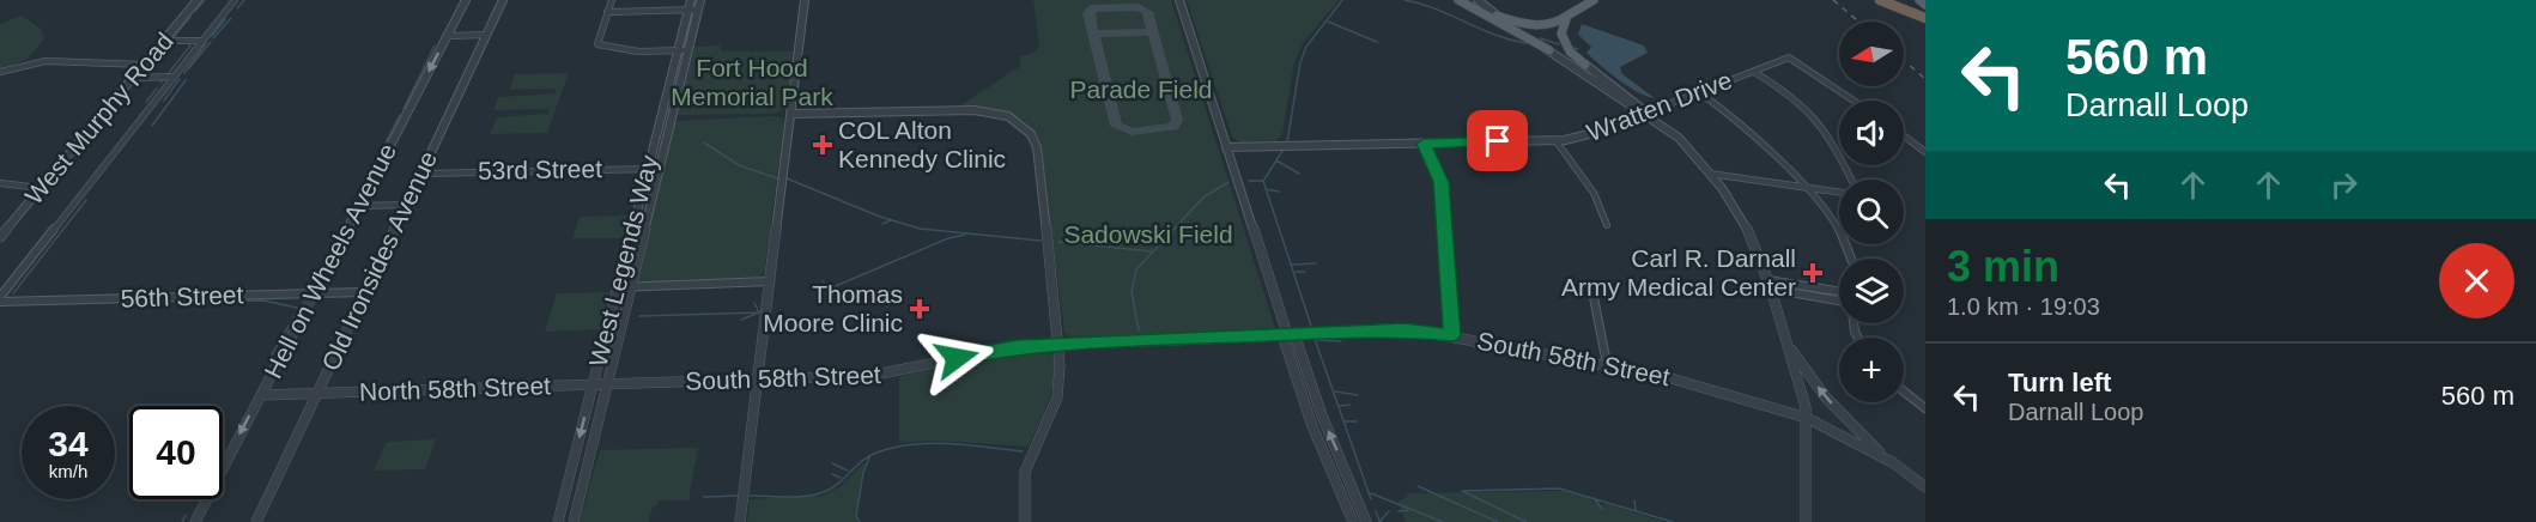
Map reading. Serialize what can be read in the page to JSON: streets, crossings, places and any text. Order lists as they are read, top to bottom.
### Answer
{
  "streets": {
    "street": [
      "Wratten Drive",
      "West Murphy Road",
      "53rd Street",
      "Hell on Wheels Avenue",
      "Old Ironsides Avenue",
      "West Legends Way",
      "56th Street",
      "South 58th Street",
      "North 58th Street"
    ]
  },
  "crossings": [
    ["53rd Street", "Old Ironsides Avenue"],
    ["53rd Street", "West Legends Way"],
    ["Hell on Wheels Avenue", "56th Street"],
    ["Hell on Wheels Avenue", "North 58th Street"],
    ["Old Ironsides Avenue", "56th Street"],
    ["Old Ironsides Avenue", "North 58th Street"],
    ["West Legends Way", "South 58th Street"],
    ["West Legends Way", "North 58th Street"],
    ["South 58th Street", "North 58th Street"]
  ],
  "one_way": ["Hell on Wheels Avenue"],
  "parks": ["Fort Hood Memorial Park", "Parade Field", "Sadowski Field"],
  "places": {
    "health": ["COL Alton Kennedy Clinic", "Carl R. Darnall Army Medical Center", "Thomas Moore Clinic"]
  },
  "north": "left",
  "page": {
    "turn": ["560 m", "Darnall Loop"],
    "map_buttons": "+",
    "heading": ["3 min", "1.0 km · 19:03"],
    "list": [
      {
        "name": "Turn left",
        "note": "Darnall Loop",
        "value": "560 m"
      }
    ],
    "speed": "34 km/h",
    "limit": "40"
  }
}
